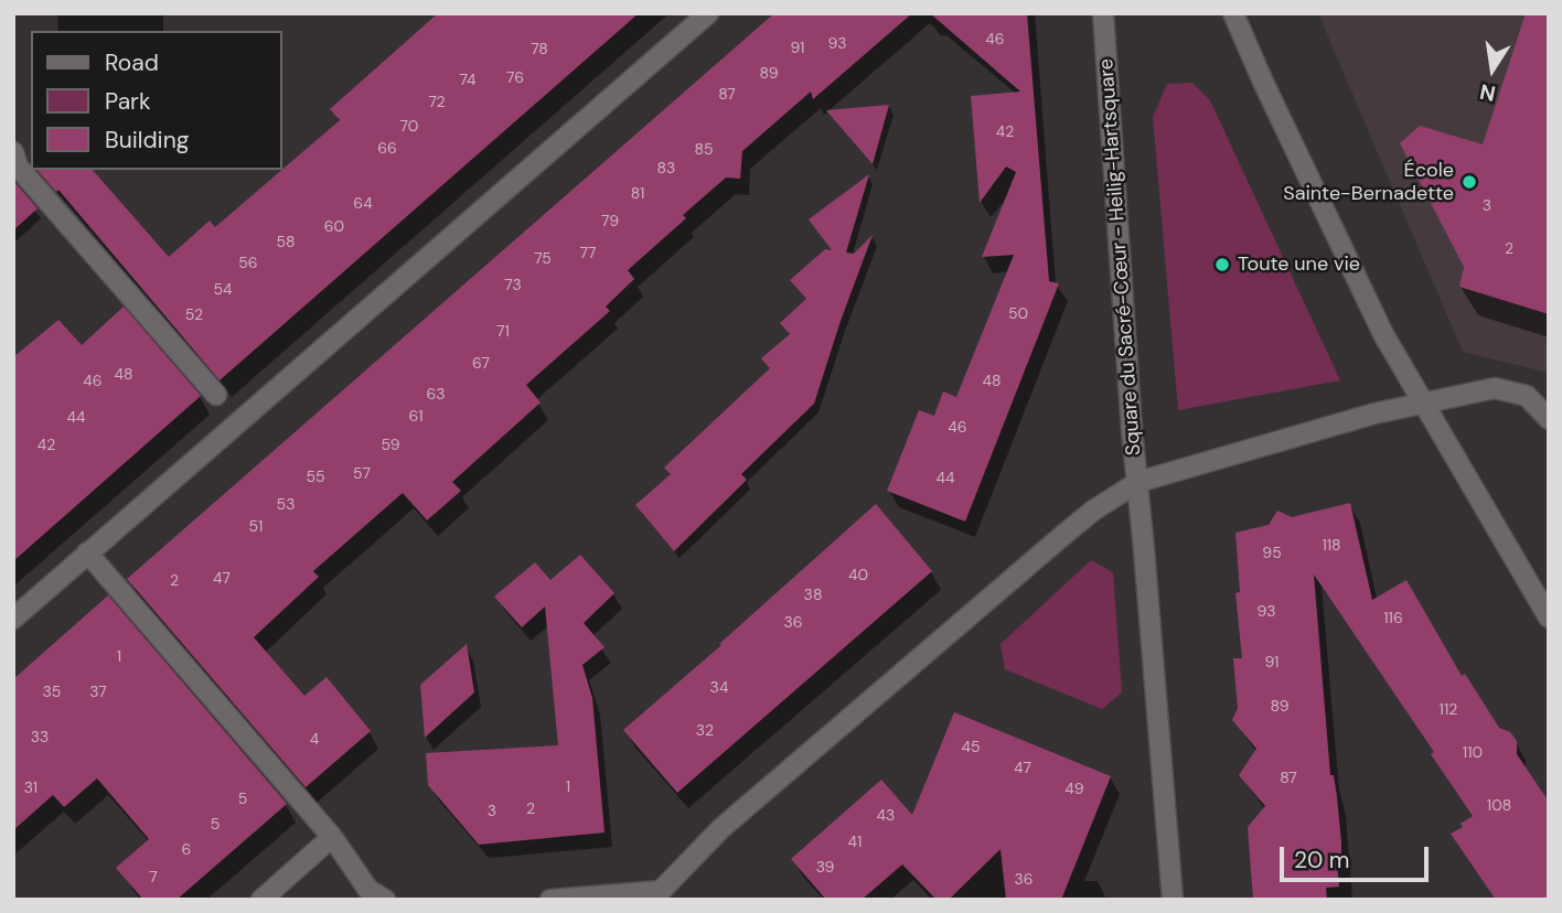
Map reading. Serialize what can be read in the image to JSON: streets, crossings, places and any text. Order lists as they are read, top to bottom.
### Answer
{
  "streets": {
    "street": ["Square du Sacré-Cœur - Heilig-Hartsquare"]
  },
  "places": ["École Sainte-Bernadette", "Toute une vie"],
  "house_numbers": [
    "46",
    "93",
    "91",
    "78",
    "89",
    "76",
    "74",
    "87",
    "72",
    "70",
    "42",
    "66",
    "85",
    "83",
    "81",
    "64",
    "3",
    "79",
    "60",
    "58",
    "2",
    "77",
    "75",
    "56",
    "73",
    "54",
    "50",
    "52",
    "71",
    "67",
    "48",
    "46",
    "48",
    "63",
    "61",
    "44",
    "46",
    "42",
    "59",
    "57",
    "55",
    "44",
    "53",
    "51",
    "118",
    "95",
    "40",
    "47",
    "2",
    "38",
    "93",
    "116",
    "36",
    "1",
    "91",
    "34",
    "35",
    "37",
    "89",
    "112",
    "32",
    "33",
    "4",
    "45",
    "110",
    "47",
    "87",
    "1",
    "31",
    "49",
    "5",
    "108",
    "2",
    "3",
    "43",
    "5",
    "41",
    "6",
    "39",
    "7",
    "36"
  ],
  "legend": ["Road", "Park", "Building"],
  "scale_bar": "20 m",
  "north": "bottom"
}
